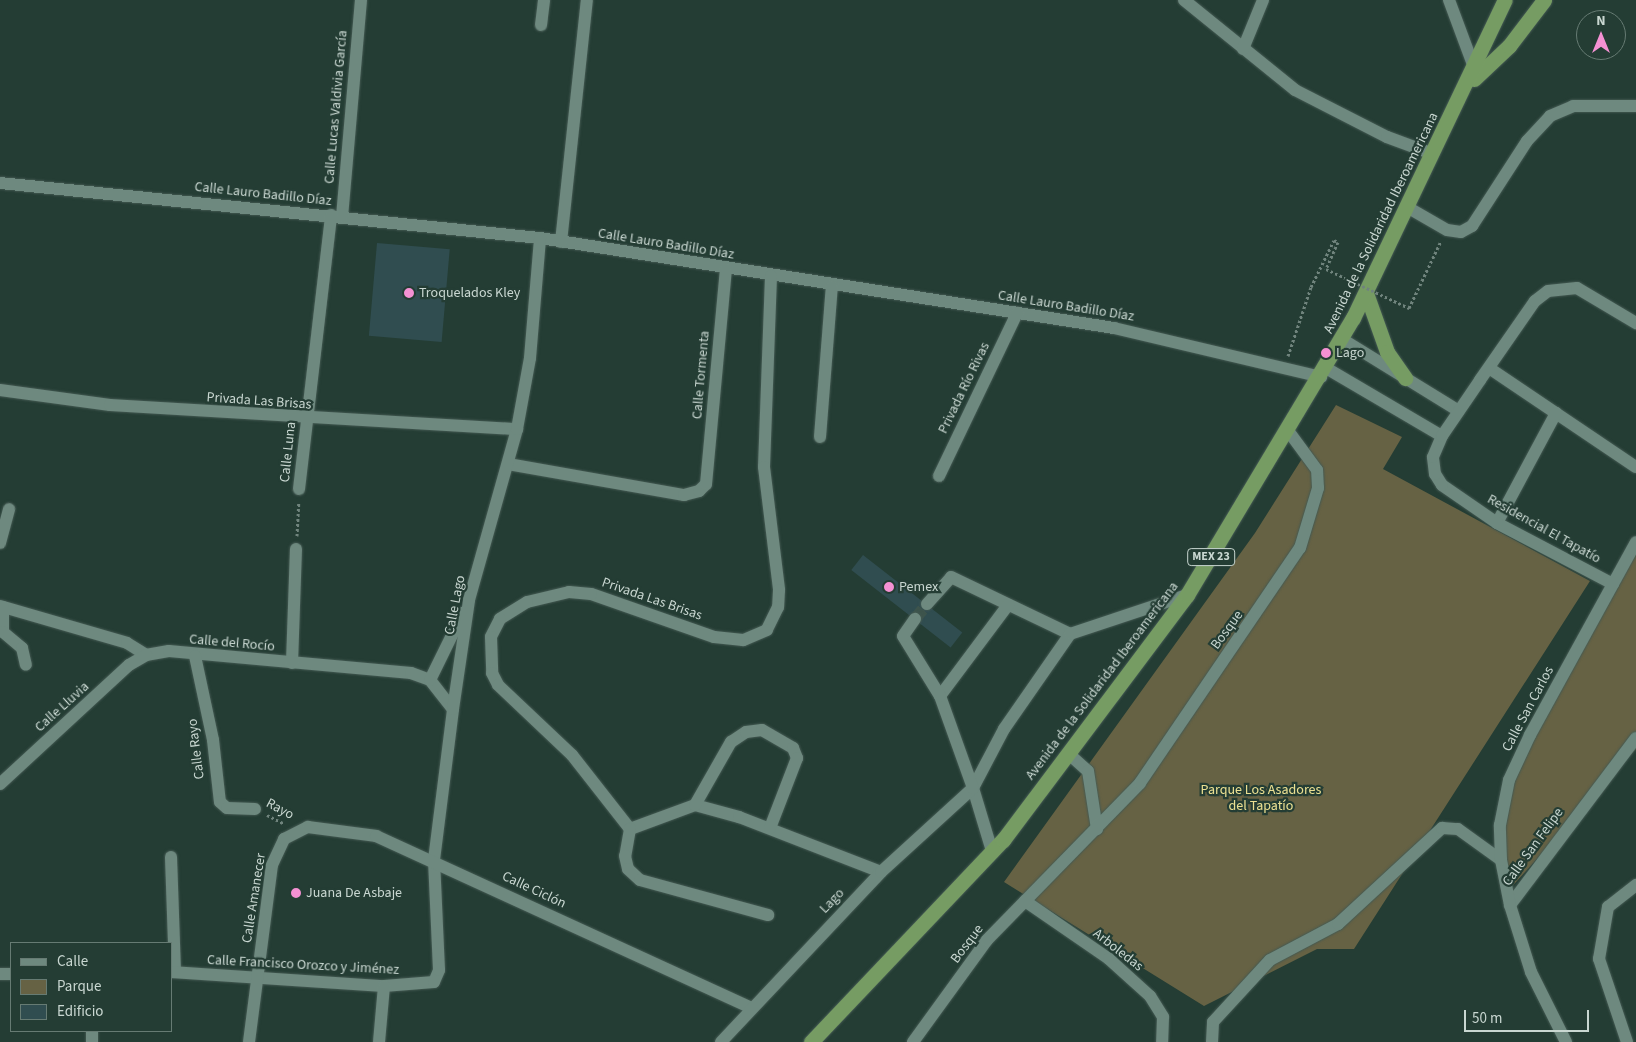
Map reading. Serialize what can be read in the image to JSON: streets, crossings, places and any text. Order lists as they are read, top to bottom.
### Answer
{
  "streets": {
    "highway": ["Avenida de la Solidaridad Iberoamericana", "MEX 23"],
    "street": [
      "Calle Lucas Valdivia García",
      "Calle Lauro Badillo Díaz",
      "Calle Tormenta",
      "Privada Río Rivas",
      "Privada Las Brisas",
      "Calle Luna",
      "Residencial El Tapatío",
      "Calle Lago",
      "Bosque",
      "Calle del Rocío",
      "Calle Lluvia",
      "Calle San Carlos",
      "Calle Rayo",
      "Calle San Felipe",
      "Calle Ciclón",
      "Calle Amanecer",
      "Lago",
      "Arboledas",
      "Calle Francisco Orozco y Jiménez"
    ],
    "path": ["Rayo"]
  },
  "crossings": [
    ["Calle Lucas Valdivia García", "Calle Lauro Badillo Díaz"],
    ["Calle Lucas Valdivia García", "Calle Luna"],
    ["Calle Lauro Badillo Díaz", "Avenida de la Solidaridad Iberoamericana"],
    ["Calle Lauro Badillo Díaz", "Calle Tormenta"],
    ["Calle Lauro Badillo Díaz", "Privada Río Rivas"],
    ["Calle Lauro Badillo Díaz", "Privada Las Brisas"],
    ["Calle Lauro Badillo Díaz", "Calle Luna"],
    ["Calle Lauro Badillo Díaz", "Calle Lago"],
    ["Avenida de la Solidaridad Iberoamericana", "Bosque"],
    ["Calle Tormenta", "Calle Lago"],
    ["Privada Las Brisas", "Calle Luna"],
    ["Privada Las Brisas", "Calle Lago"],
    ["Residencial El Tapatío", "Calle San Carlos"],
    ["Calle Lago", "Calle Ciclón"],
    ["Calle Lago", "Calle Francisco Orozco y Jiménez"],
    ["Bosque", "Arboledas"],
    ["Calle del Rocío", "Calle Lluvia"],
    ["Calle del Rocío", "Calle Rayo"],
    ["Calle San Carlos", "Calle San Felipe"],
    ["Calle Rayo", "Rayo"],
    ["Rayo", "Calle Ciclón"],
    ["Rayo", "Calle Amanecer"],
    ["Calle Ciclón", "Calle Amanecer"],
    ["Calle Ciclón", "Lago"],
    ["Calle Amanecer", "Calle Francisco Orozco y Jiménez"]
  ],
  "parks": ["Parque Los Asadores del Tapatío"],
  "places": [
    "Troquelados Kley",
    "Lago",
    "Pemex",
    "Juana De Asbaje"
  ],
  "legend": ["Calle", "Parque", "Edificio"],
  "scale_bar": "50 m",
  "north": "top"
}
